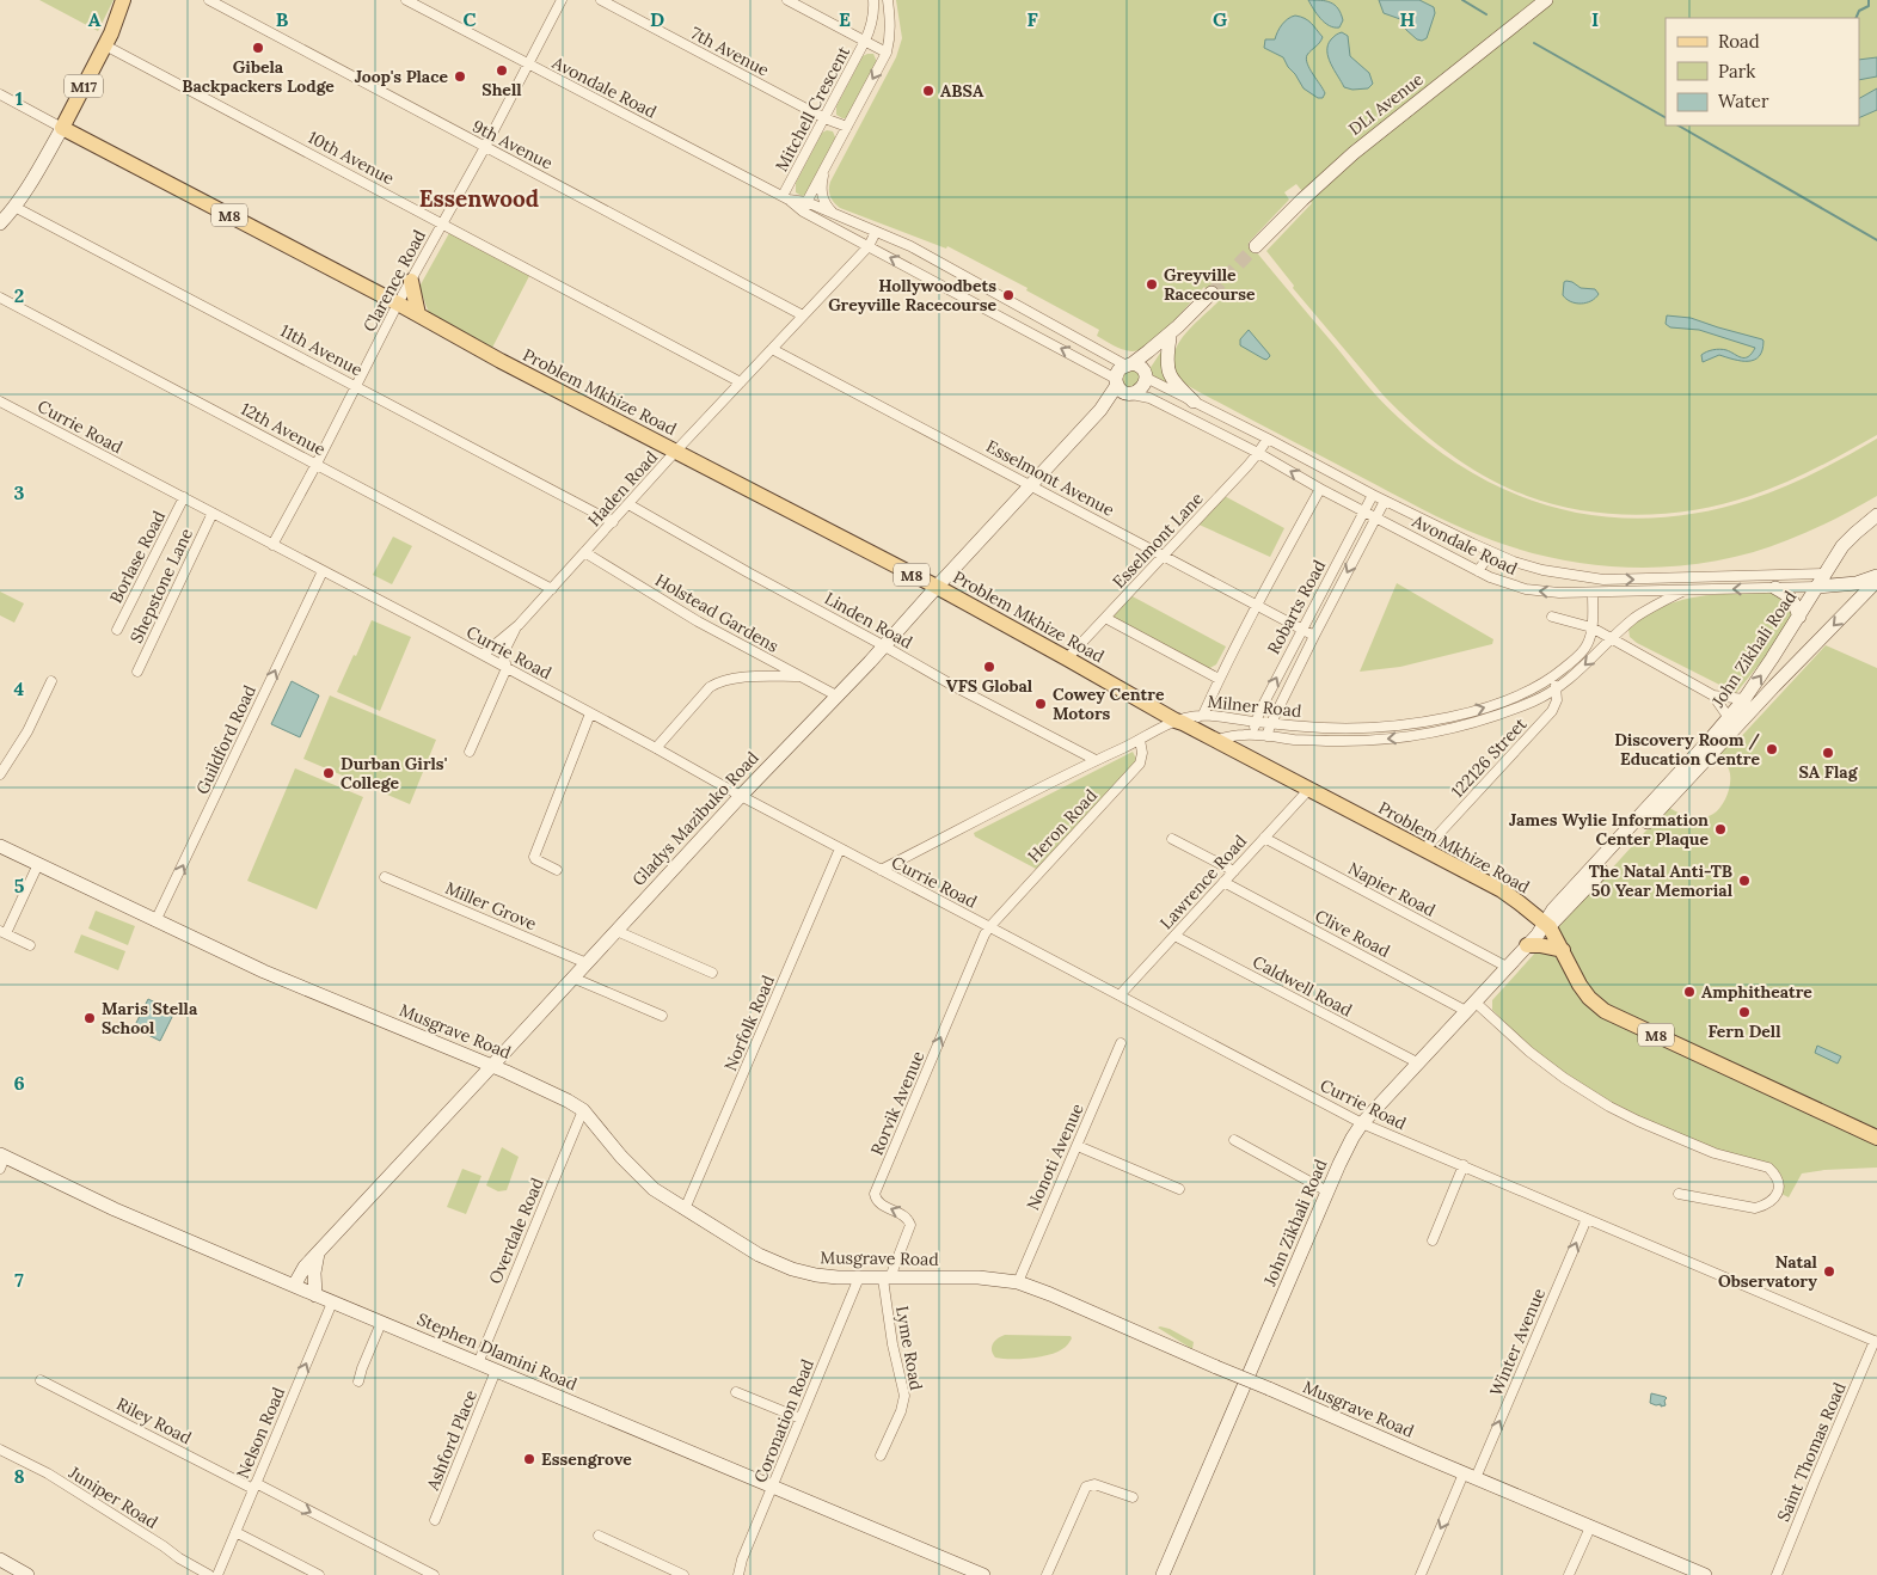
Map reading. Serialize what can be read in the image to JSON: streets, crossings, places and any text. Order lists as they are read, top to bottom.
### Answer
{
  "streets": {
    "main road": ["M17", "M8", "Problem Mkhize Road"],
    "street": [
      "7th Avenue",
      "Avondale Road",
      "DLI Avenue",
      "Mitchell Crescent",
      "9th Avenue",
      "10th Avenue",
      "Clarence Road",
      "11th Avenue",
      "Currie Road",
      "12th Avenue",
      "Esselmont Avenue",
      "Haden Road",
      "Esselmont Lane",
      "Borlase Road",
      "Shepstone Lane",
      "Robarts Road",
      "Holstead Gardens",
      "Linden Road",
      "John Zikhali Road",
      "Milner Road",
      "Guildford Road",
      "122126 Street",
      "Gladys Mazibuko Road",
      "Heron Road",
      "Lawrence Road",
      "Napier Road",
      "Miller Grove",
      "Clive Road",
      "Caldwell Road",
      "Norfolk Road",
      "Musgrave Road",
      "Rorvik Avenue",
      "Nonoti Avenue",
      "Overdale Road",
      "Winter Avenue",
      "Lyme Road",
      "Stephen Dlamini Road",
      "Riley Road",
      "Coronation Road",
      "Nelson Road",
      "Ashford Place",
      "Saint Thomas Road",
      "Juniper Road"
    ]
  },
  "crossings": [
    ["7th Avenue", "Mitchell Crescent"],
    ["M17", "10th Avenue"],
    ["M17", "11th Avenue"],
    ["M17", "Problem Mkhize Road"],
    ["Avondale Road", "Mitchell Crescent"],
    ["Avondale Road", "Clarence Road"],
    ["Avondale Road", "Haden Road"],
    ["Avondale Road", "Esselmont Lane"],
    ["Avondale Road", "Robarts Road"],
    ["Avondale Road", "John Zikhali Road"],
    ["Avondale Road", "Milner Road"],
    ["Avondale Road", "Gladys Mazibuko Road"],
    ["9th Avenue", "Clarence Road"],
    ["9th Avenue", "Haden Road"],
    ["10th Avenue", "Clarence Road"],
    ["10th Avenue", "Haden Road"],
    ["Clarence Road", "11th Avenue"],
    ["Clarence Road", "Problem Mkhize Road"],
    ["Clarence Road", "Currie Road"],
    ["Clarence Road", "12th Avenue"],
    ["11th Avenue", "Haden Road"],
    ["Problem Mkhize Road", "Haden Road"],
    ["Problem Mkhize Road", "Esselmont Lane"],
    ["Problem Mkhize Road", "John Zikhali Road"],
    ["Problem Mkhize Road", "Milner Road"],
    ["Problem Mkhize Road", "122126 Street"],
    ["Problem Mkhize Road", "Gladys Mazibuko Road"],
    ["Problem Mkhize Road", "Lawrence Road"],
    ["Currie Road", "Haden Road"],
    ["Currie Road", "Borlase Road"],
    ["Currie Road", "Shepstone Lane"],
    ["Currie Road", "John Zikhali Road"],
    ["Currie Road", "Guildford Road"],
    ["Currie Road", "Gladys Mazibuko Road"],
    ["Currie Road", "Heron Road"],
    ["Currie Road", "Lawrence Road"],
    ["Currie Road", "Norfolk Road"],
    ["Currie Road", "Rorvik Avenue"],
    ["Currie Road", "Winter Avenue"],
    ["Currie Road", "Saint Thomas Road"],
    ["12th Avenue", "Haden Road"],
    ["Esselmont Avenue", "Haden Road"],
    ["Esselmont Avenue", "Esselmont Lane"],
    ["Esselmont Avenue", "Robarts Road"],
    ["Esselmont Avenue", "Gladys Mazibuko Road"],
    ["Haden Road", "Holstead Gardens"],
    ["Haden Road", "Linden Road"],
    ["Robarts Road", "Milner Road"],
    ["Holstead Gardens", "Gladys Mazibuko Road"],
    ["Linden Road", "Gladys Mazibuko Road"],
    ["John Zikhali Road", "Napier Road"],
    ["John Zikhali Road", "Clive Road"],
    ["John Zikhali Road", "Caldwell Road"],
    ["Milner Road", "122126 Street"],
    ["Guildford Road", "Musgrave Road"],
    ["Gladys Mazibuko Road", "Miller Grove"],
    ["Gladys Mazibuko Road", "Musgrave Road"],
    ["Gladys Mazibuko Road", "Stephen Dlamini Road"],
    ["Heron Road", "Rorvik Avenue"],
    ["Lawrence Road", "Napier Road"],
    ["Lawrence Road", "Clive Road"],
    ["Lawrence Road", "Caldwell Road"],
    ["Norfolk Road", "Musgrave Road"],
    ["Musgrave Road", "Rorvik Avenue"],
    ["Musgrave Road", "Nonoti Avenue"],
    ["Musgrave Road", "Overdale Road"],
    ["Musgrave Road", "Winter Avenue"],
    ["Musgrave Road", "Lyme Road"],
    ["Musgrave Road", "Coronation Road"],
    ["Rorvik Avenue", "Lyme Road"],
    ["Overdale Road", "Stephen Dlamini Road"],
    ["Stephen Dlamini Road", "Coronation Road"],
    ["Stephen Dlamini Road", "Nelson Road"],
    ["Stephen Dlamini Road", "Ashford Place"],
    ["Riley Road", "Nelson Road"],
    ["Nelson Road", "Juniper Road"]
  ],
  "one_way": ["Guildford Road", "Rorvik Avenue"],
  "districts": ["Essenwood"],
  "places": [
    "Gibela Backpackers Lodge",
    "Shell",
    "Joop's Place",
    "ABSA",
    "Greyville Racecourse",
    "Hollywoodbets Greyville Racecourse",
    "VFS Global",
    "Cowey Centre Motors",
    "Discovery Room / Education Centre",
    "SA Flag",
    "Durban Girls' College",
    "James Wylie Information Center Plaque",
    "The Natal Anti-TB 50 Year Memorial",
    "Amphitheatre",
    "Fern Dell",
    "Maris Stella School",
    "Natal Observatory",
    "Essengrove"
  ],
  "legend": ["Road", "Park", "Water"],
  "grid": {
    "columns": [
      "A",
      "B",
      "C",
      "D",
      "E",
      "F",
      "G",
      "H",
      "I"
    ],
    "rows": [
      "1",
      "2",
      "3",
      "4",
      "5",
      "6",
      "7",
      "8"
    ]
  }
}
